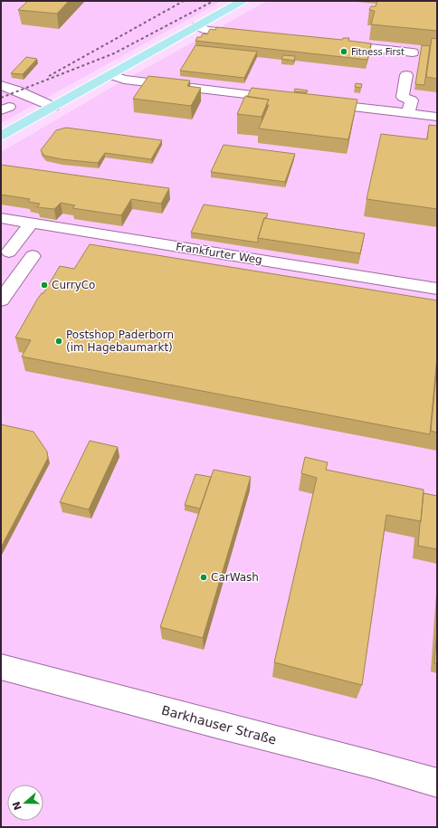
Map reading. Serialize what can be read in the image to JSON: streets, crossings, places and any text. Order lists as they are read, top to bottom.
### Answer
{
  "streets": {
    "street": ["Frankfurter Weg", "Barkhauser Straße"]
  },
  "places": [
    "Fitness First",
    "CurryCo",
    "Postshop Paderborn (im Hagebaumarkt)",
    "CarWash"
  ],
  "north": "left"
}
